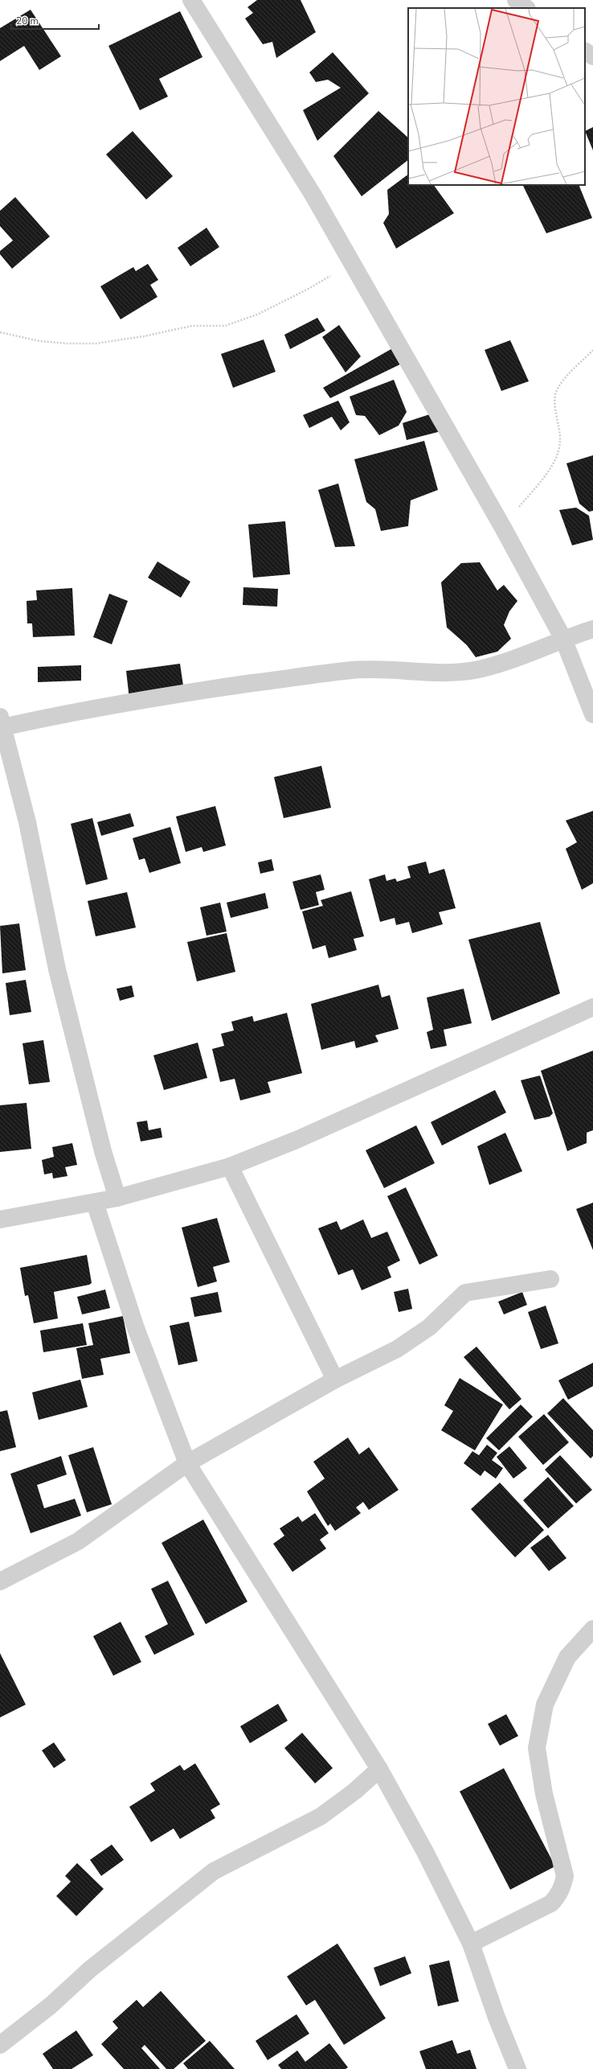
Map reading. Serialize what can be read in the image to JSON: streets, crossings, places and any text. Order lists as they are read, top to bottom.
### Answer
{
  "scale_bar": "20 m"
}
